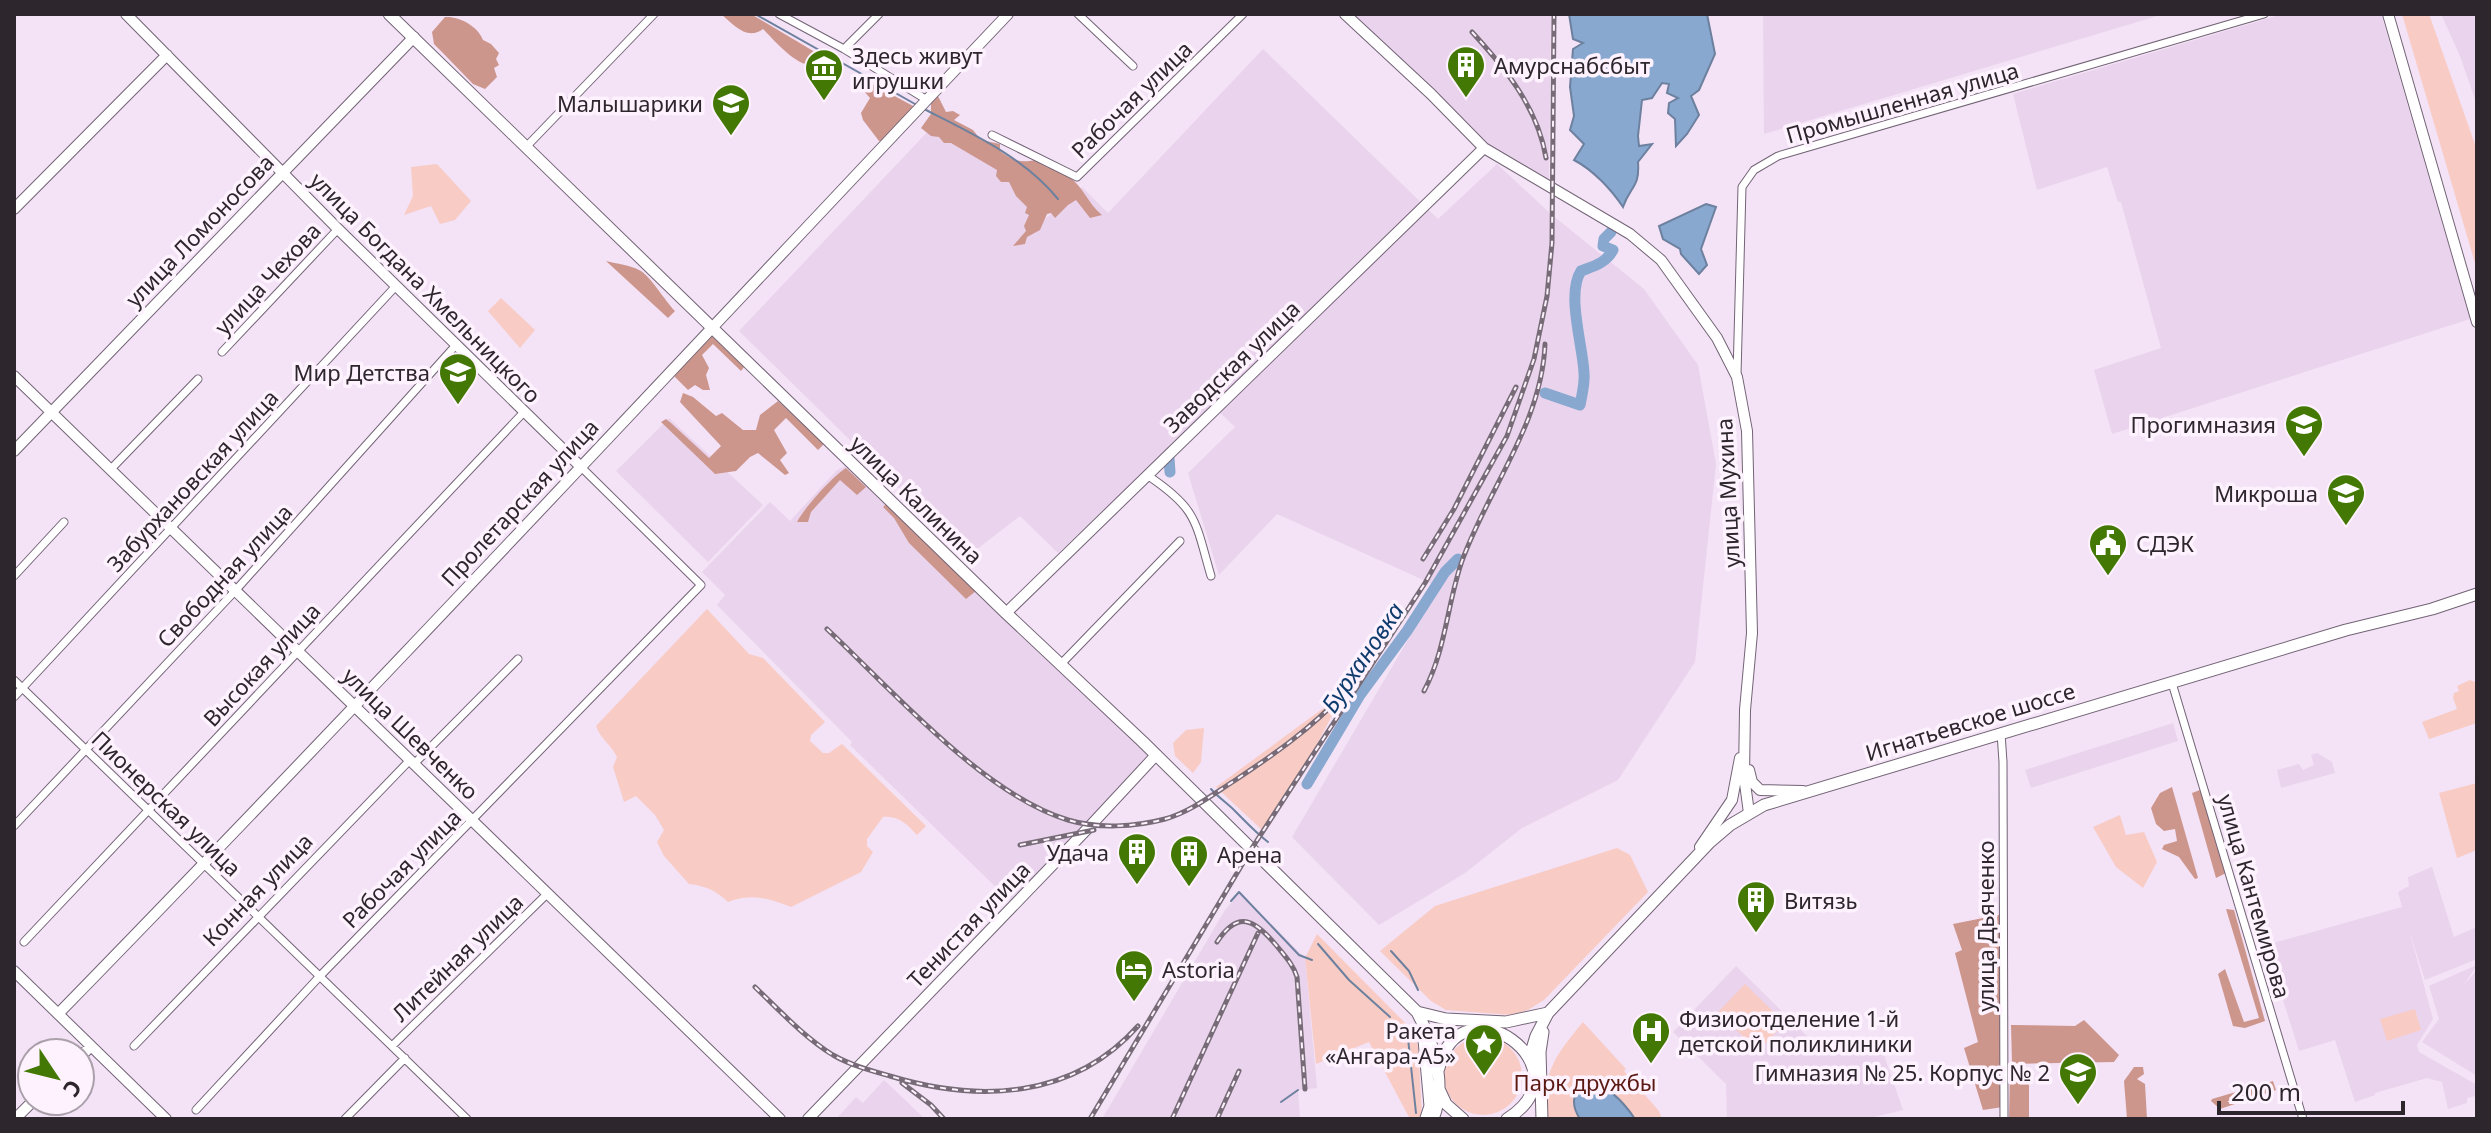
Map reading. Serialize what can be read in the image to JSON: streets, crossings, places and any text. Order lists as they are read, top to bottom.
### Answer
{
  "streets": {
    "main road": ["улица Калинина", "Игнатьевское шоссе"],
    "street": [
      "Рабочая улица",
      "Промышленная улица",
      "улица Ломоносова",
      "улица Чехова",
      "улица Богдана Хмельницкого",
      "Заводская улица",
      "Забурхановская улица",
      "улица Мухина",
      "Пролетарская улица",
      "Свободная улица",
      "Высокая улица",
      "улица Шевченко",
      "Пионерская улица",
      "Конная улица",
      "улица Кантемирова",
      "Тенистая улица",
      "улица Дьяченко",
      "Литейная улица"
    ]
  },
  "crossings": [
    ["Рабочая улица", "улица Богдана Хмельницкого"],
    ["Рабочая улица", "улица Шевченко"],
    ["Рабочая улица", "Пионерская улица"],
    ["Промышленная улица", "улица Мухина"],
    ["улица Ломоносова", "улица Богдана Хмельницкого"],
    ["улица Ломоносова", "улица Калинина"],
    ["улица Ломоносова", "улица Шевченко"],
    ["улица Чехова", "улица Богдана Хмельницкого"],
    ["улица Богдана Хмельницкого", "Забурхановская улица"],
    ["улица Богдана Хмельницкого", "Пролетарская улица"],
    ["улица Богдана Хмельницкого", "Свободная улица"],
    ["улица Богдана Хмельницкого", "Высокая улица"],
    ["Заводская улица", "улица Мухина"],
    ["Заводская улица", "улица Калинина"],
    ["Забурхановская улица", "улица Шевченко"],
    ["Забурхановская улица", "Пионерская улица"],
    ["улица Мухина", "Игнатьевское шоссе"],
    ["улица Калинина", "Пролетарская улица"],
    ["улица Калинина", "Тенистая улица"],
    ["Пролетарская улица", "улица Шевченко"],
    ["Пролетарская улица", "Пионерская улица"],
    ["Свободная улица", "улица Шевченко"],
    ["Свободная улица", "Пионерская улица"],
    ["Высокая улица", "улица Шевченко"],
    ["Высокая улица", "Пионерская улица"],
    ["Игнатьевское шоссе", "улица Кантемирова"],
    ["Игнатьевское шоссе", "улица Дьяченко"],
    ["улица Шевченко", "Конная улица"],
    ["улица Шевченко", "Литейная улица"],
    ["Пионерская улица", "Конная улица"],
    ["Пионерская улица", "Литейная улица"]
  ],
  "water": ["Бурхановка"],
  "parks": ["Парк дружбы"],
  "places": {
    "building": [
      "Амурснабсбыт",
      "Удача",
      "Арена",
      "Витязь"
    ],
    "museum": ["Здесь живут игрушки"],
    "school or university": [
      "Малышарики",
      "Мир Детства",
      "Прогимназия",
      "Микроша",
      "Гимназия № 25. Корпус № 2"
    ],
    "public building": ["СДЭК"],
    "hotel": ["Astoria"],
    "hospital": ["Физиоотделение 1-й детской поликлиники"],
    "place": ["Ракета «Ангара-А5»"]
  },
  "scale_bar": "200 m",
  "north": "bottom right"
}
